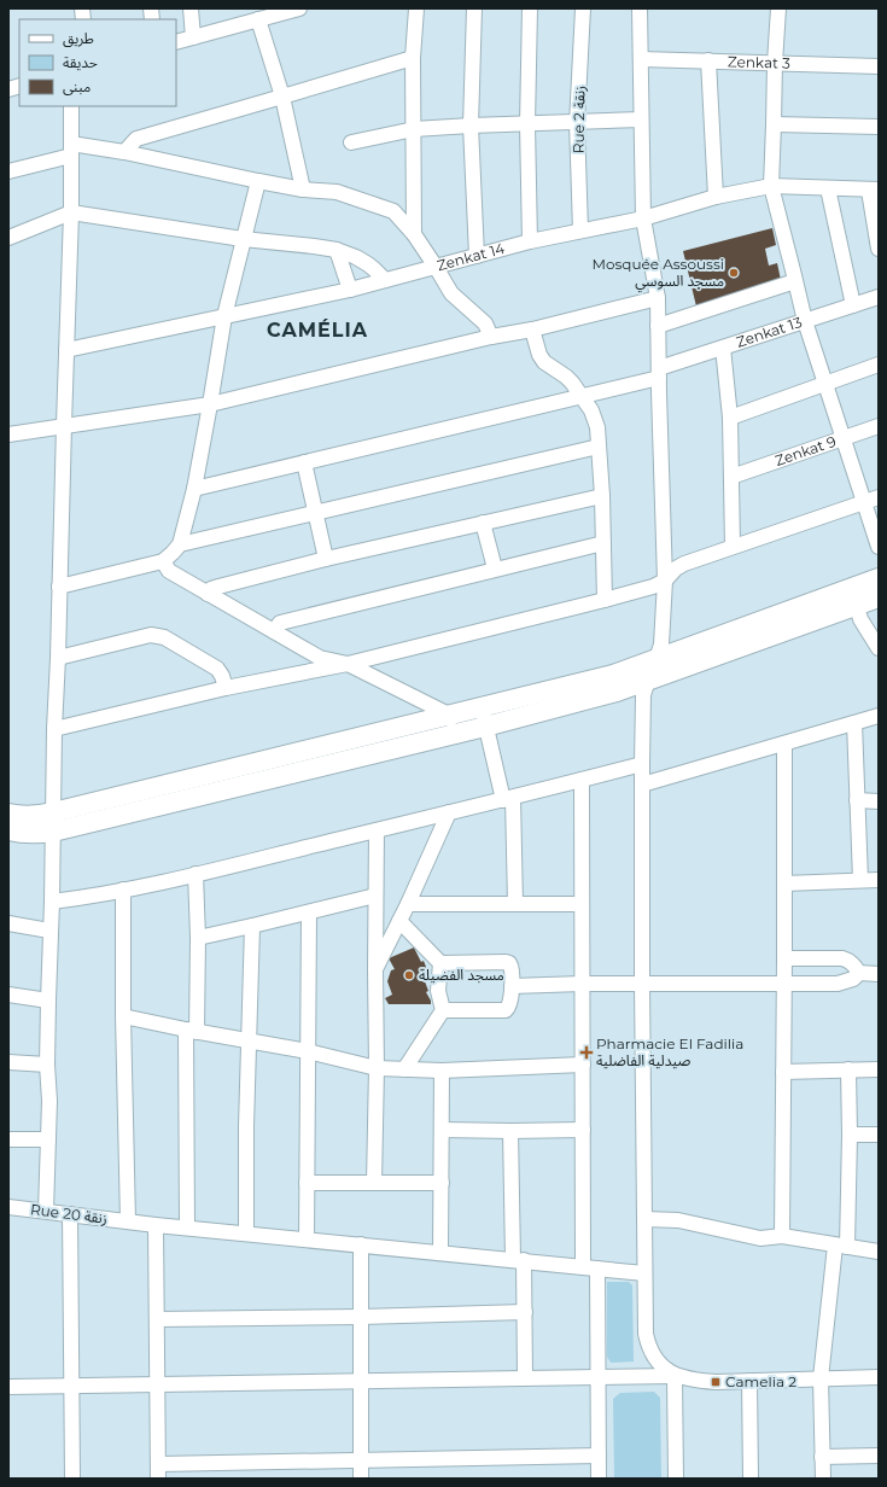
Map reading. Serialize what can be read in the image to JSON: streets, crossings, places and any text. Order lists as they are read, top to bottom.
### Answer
{
  "streets": {
    "street": [
      "Zenkat 3",
      "Rue 2 زنقة",
      "Zenkat 14",
      "Zenkat 13",
      "Zenkat 9",
      "Rue 20 زنقة"
    ]
  },
  "crossings": [
    ["Rue 2 زنقة", "Zenkat 14"]
  ],
  "districts": ["CAMÉLIA"],
  "places": {
    "other": ["Mosquée Assoussi مسجد السوسي", "مسجد الفضيلة"],
    "health": ["Pharmacie El Fadilia صيدلية الفاضلية"],
    "transit": ["Camelia 2"]
  },
  "legend": ["طريق", "حديقة", "مبنى"]
}
